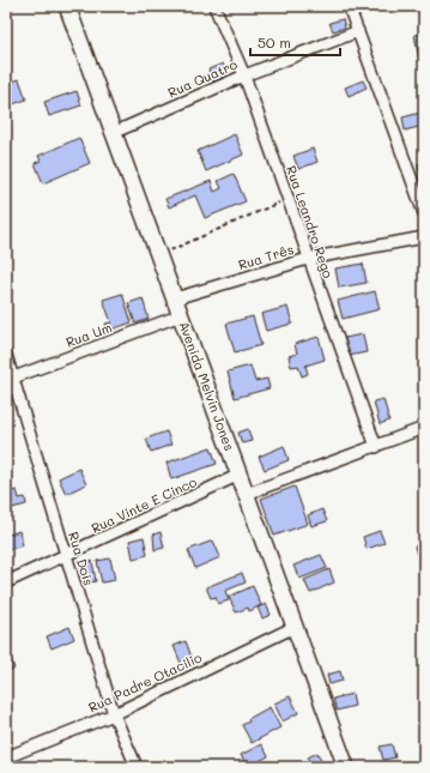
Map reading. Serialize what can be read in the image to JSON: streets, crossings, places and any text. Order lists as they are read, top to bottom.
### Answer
{
  "streets": {
    "main road": ["Avenida Melvin Jones"],
    "street": [
      "Rua Quatro",
      "Rua Leandro Rego",
      "Rua Três",
      "Rua Um",
      "Rua Vinte E Cinco",
      "Rua Dois",
      "Rua Padre Otacilio"
    ]
  },
  "crossings": [
    ["Rua Quatro", "Rua Leandro Rego"],
    ["Rua Quatro", "Avenida Melvin Jones"],
    ["Rua Leandro Rego", "Rua Três"],
    ["Rua Três", "Avenida Melvin Jones"],
    ["Rua Um", "Avenida Melvin Jones"],
    ["Rua Um", "Rua Dois"],
    ["Avenida Melvin Jones", "Rua Vinte E Cinco"],
    ["Avenida Melvin Jones", "Rua Padre Otacilio"],
    ["Rua Vinte E Cinco", "Rua Dois"],
    ["Rua Dois", "Rua Padre Otacilio"]
  ],
  "scale_bar": "50 m"
}
